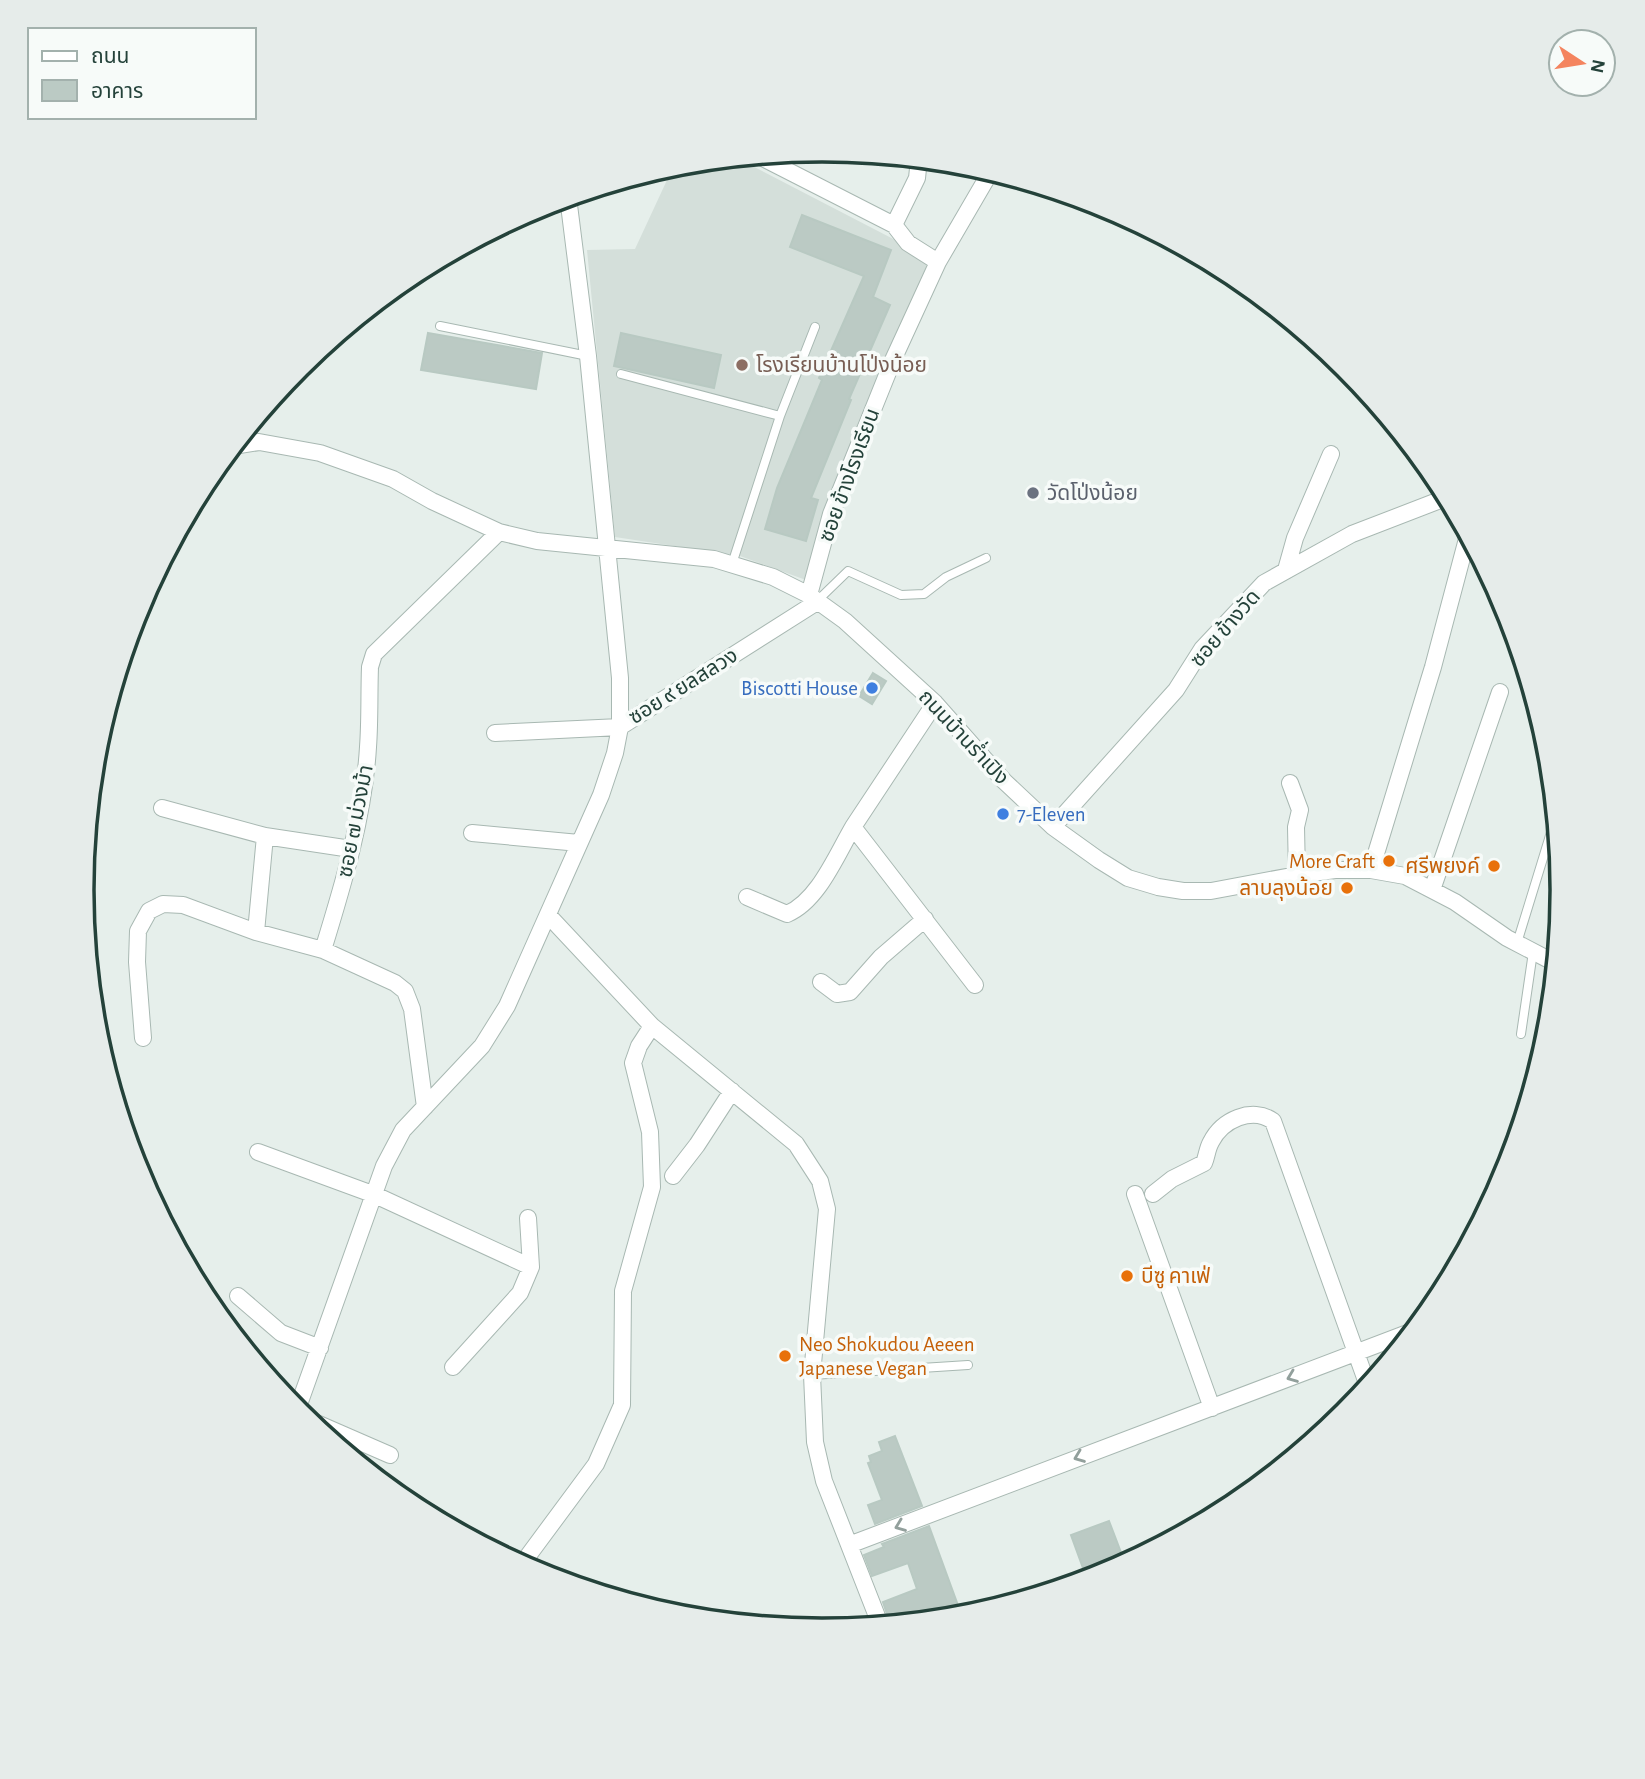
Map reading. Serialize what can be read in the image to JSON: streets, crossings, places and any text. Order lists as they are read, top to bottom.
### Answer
{
  "streets": {
    "street": [
      "ซอย ข้างโรงเรียน",
      "ซอย ข้างวัด",
      "ซอย ๙ ยลสลวง",
      "ถนนบ้านร่ำเปิง",
      "ซอย ๗ ม่วงม้า"
    ]
  },
  "crossings": [
    ["ซอย ข้างโรงเรียน", "ซอย ๙ ยลสลวง"],
    ["ซอย ข้างโรงเรียน", "ถนนบ้านร่ำเปิง"],
    ["ซอย ข้างวัด", "ถนนบ้านร่ำเปิง"],
    ["ซอย ๙ ยลสลวง", "ถนนบ้านร่ำเปิง"],
    ["ถนนบ้านร่ำเปิง", "ซอย ๗ ม่วงม้า"]
  ],
  "places": [
    "โรงเรียนบ้านโป่งน้อย",
    "วัดโป่งน้อย",
    "Biscotti House",
    "7-Eleven",
    "More Craft",
    "ศรีพยงค์",
    "ลาบลุงน้อย",
    "บีซู คาเฟ่",
    "Neo Shokudou Aeeen Japanese Vegan"
  ],
  "legend": ["ถนน", "อาคาร"],
  "north": "right"
}
